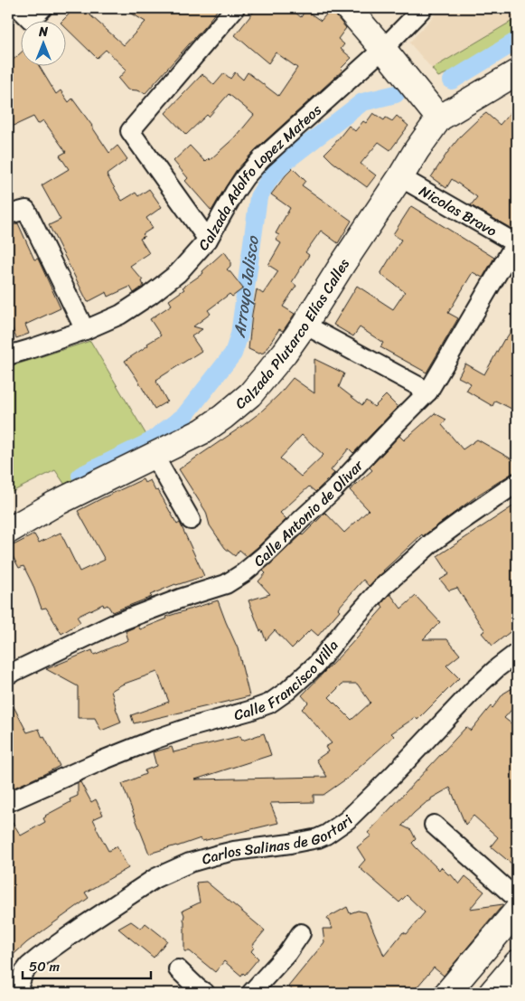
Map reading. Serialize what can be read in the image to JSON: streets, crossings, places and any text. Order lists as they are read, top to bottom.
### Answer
{
  "streets": {
    "main road": ["Calzada Plutarco Elías Calles"],
    "street": [
      "Calzada Adolfo Lopez Mateos",
      "Nicolas Bravo",
      "Calle Antonio de Olivar",
      "Calle Francisco Villa",
      "Carlos Salinas de Gortari"
    ]
  },
  "crossings": [
    ["Nicolas Bravo", "Calzada Plutarco Elías Calles"],
    ["Nicolas Bravo", "Calle Antonio de Olivar"]
  ],
  "water": ["Arroyo Jalisco"],
  "scale_bar": "50 m",
  "north": "top"
}
